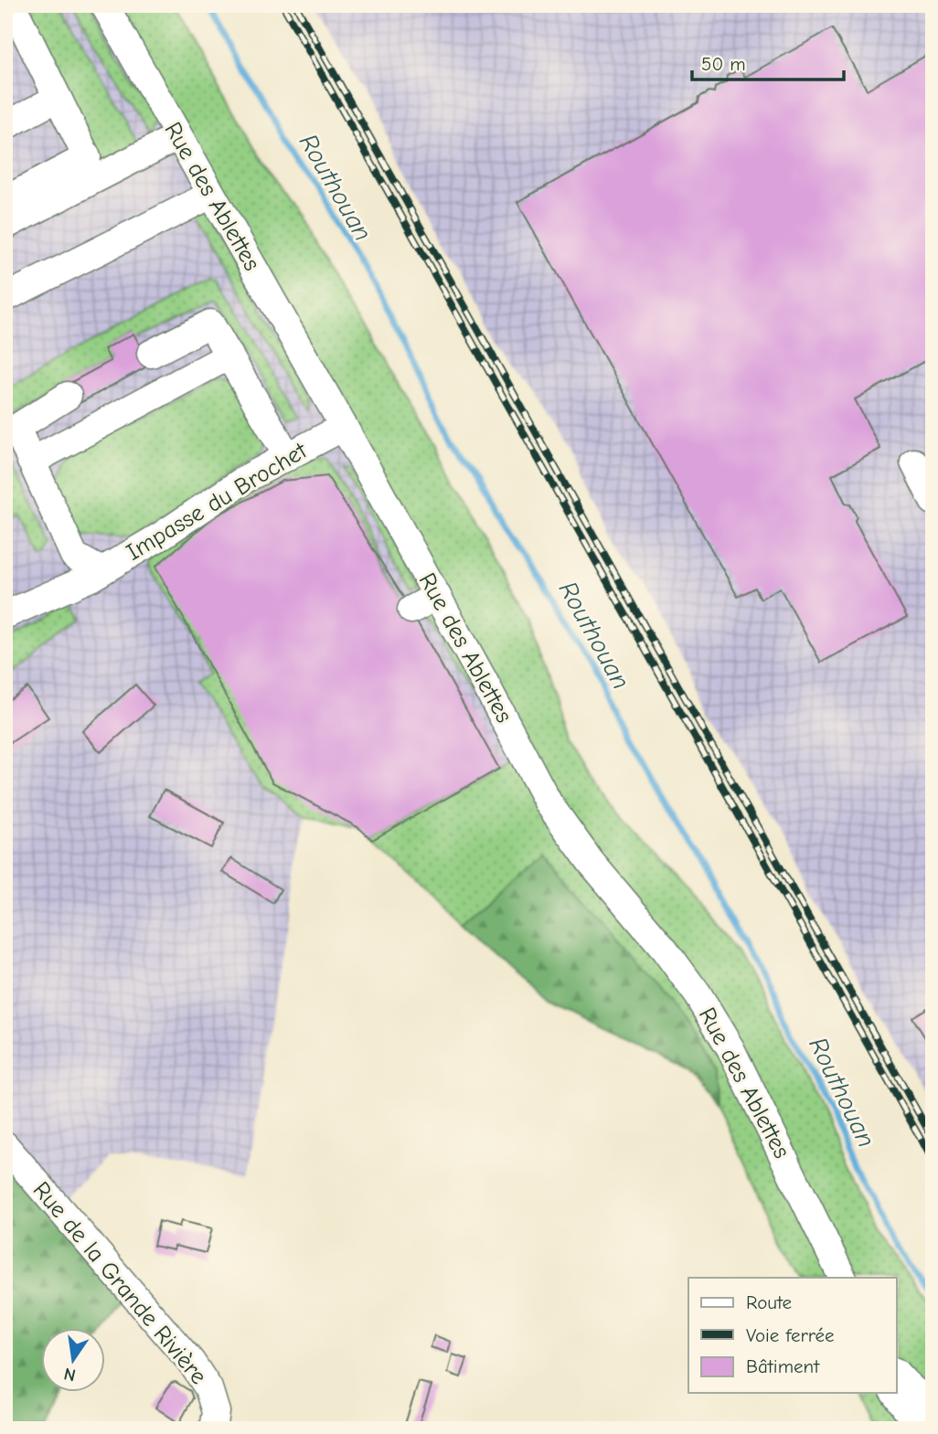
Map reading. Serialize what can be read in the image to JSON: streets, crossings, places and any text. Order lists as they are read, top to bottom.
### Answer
{
  "streets": {
    "street": ["Rue des Ablettes", "Impasse du Brochet", "Rue de la Grande Rivière"]
  },
  "crossings": [
    ["Rue des Ablettes", "Impasse du Brochet"]
  ],
  "water": ["Routhouan"],
  "legend": ["Route", "Voie ferrée", "Bâtiment"],
  "scale_bar": "50 m",
  "north": "bottom"
}
